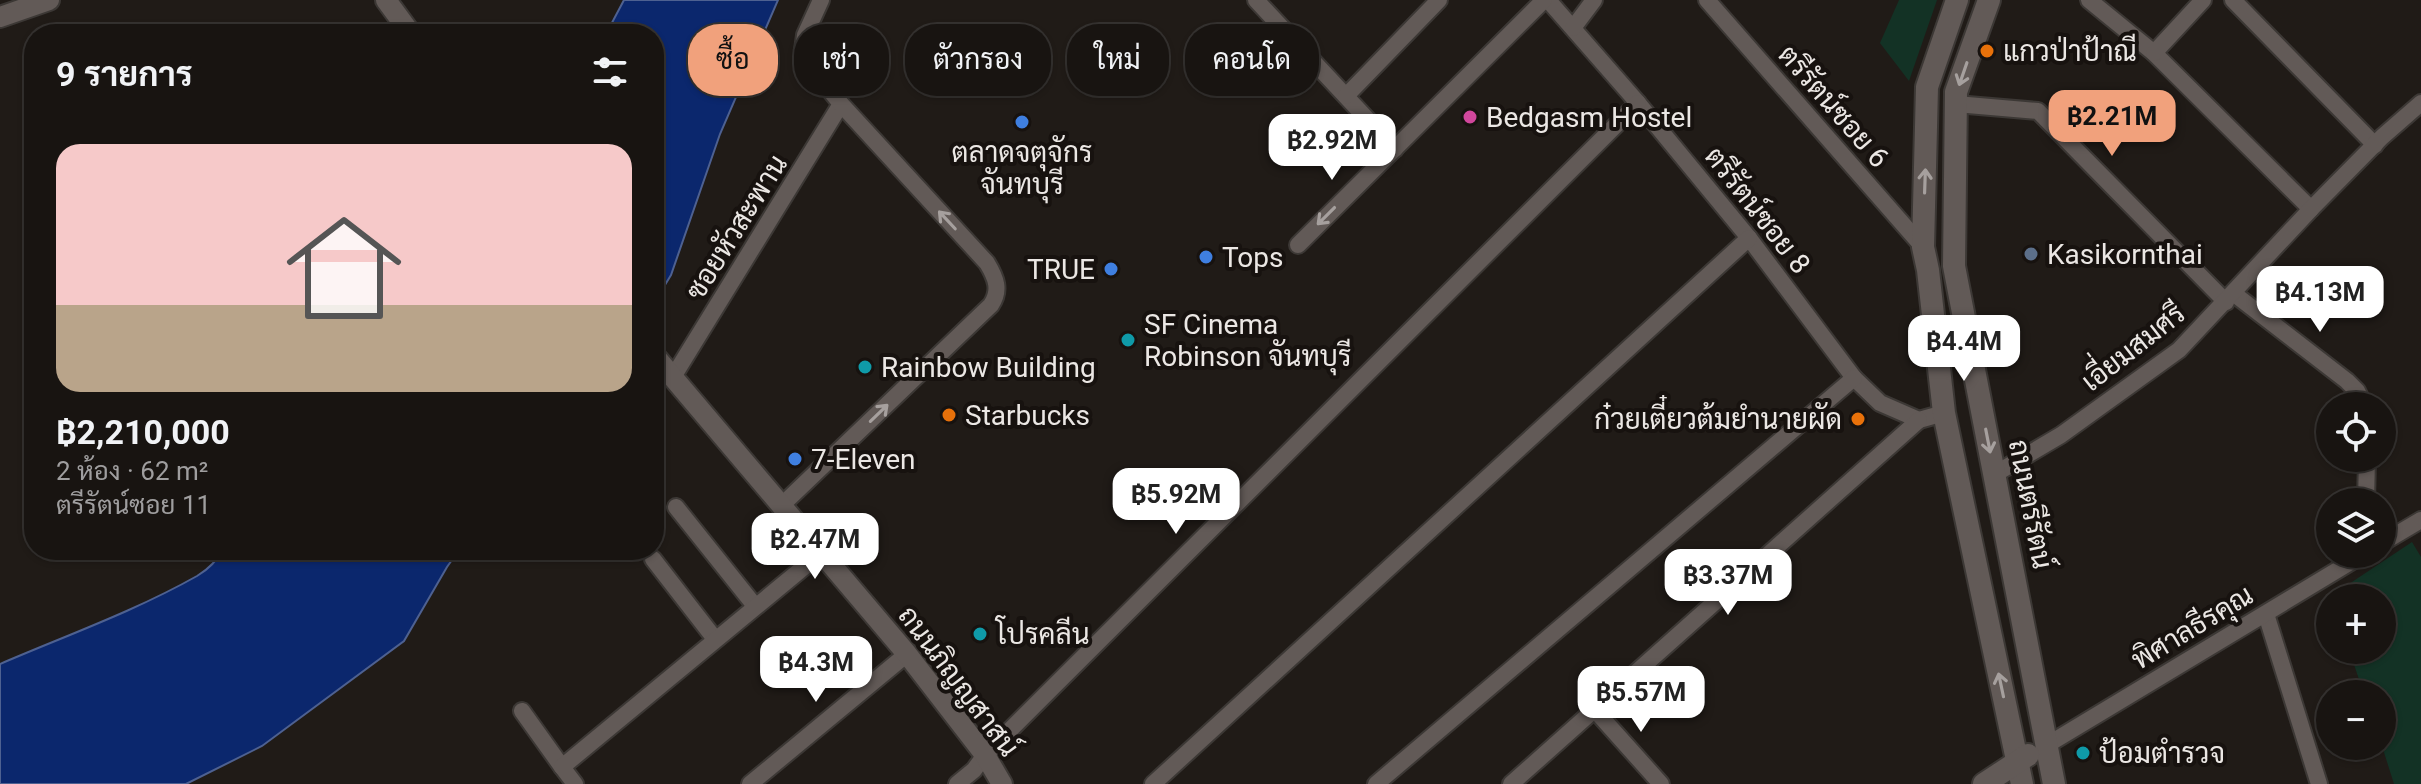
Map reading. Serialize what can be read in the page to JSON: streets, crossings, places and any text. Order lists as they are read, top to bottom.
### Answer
{
  "streets": {
    "main road": ["ถนนตรีรัตน์"],
    "street": [
      "ตรีรัตน์ซอย 6",
      "ตรีรัตน์ซอย 8",
      "ซอยหัวสะพาน",
      "เอี่ยมสมศรี",
      "พิศาลธีรคุณ",
      "ถนนภิญญสาสน์"
    ]
  },
  "crossings": [
    ["ซอยหัวสะพาน", "ถนนภิญญสาสน์"],
    ["เอี่ยมสมศรี", "ถนนตรีรัตน์"],
    ["ถนนตรีรัตน์", "พิศาลธีรคุณ"]
  ],
  "places": [
    "แกวป่าป้าณี",
    "Bedgasm Hostel",
    "ตลาดจตุจักร จันทบุรี",
    "Kasikornthai",
    "Tops",
    "TRUE",
    "SF Cinema Robinson จันทบุรี",
    "Rainbow Building",
    "Starbucks",
    "ก๋วยเตี๋ยวต้มยำนายผัด",
    "7-Eleven",
    "โปรคลีน",
    "ป้อมตำรวจ"
  ],
  "page": {
    "chip": [
      "ซื้อ",
      "เช่า",
      "ตัวกรอง",
      "ใหม่",
      "คอนโด"
    ],
    "heading": "9 รายการ",
    "price": [
      "฿2.21M",
      "฿2.92M",
      "฿4.13M",
      "฿4.4M",
      "฿5.92M",
      "฿2.47M",
      "฿3.37M",
      "฿4.3M",
      "฿5.57M"
    ],
    "list": [
      {
        "name": "฿2,210,000",
        "note": "2 ห้อง · 62 m² · ตรีรัตน์ซอย 11"
      }
    ],
    "map_buttons": ["+", "−"]
  }
}
